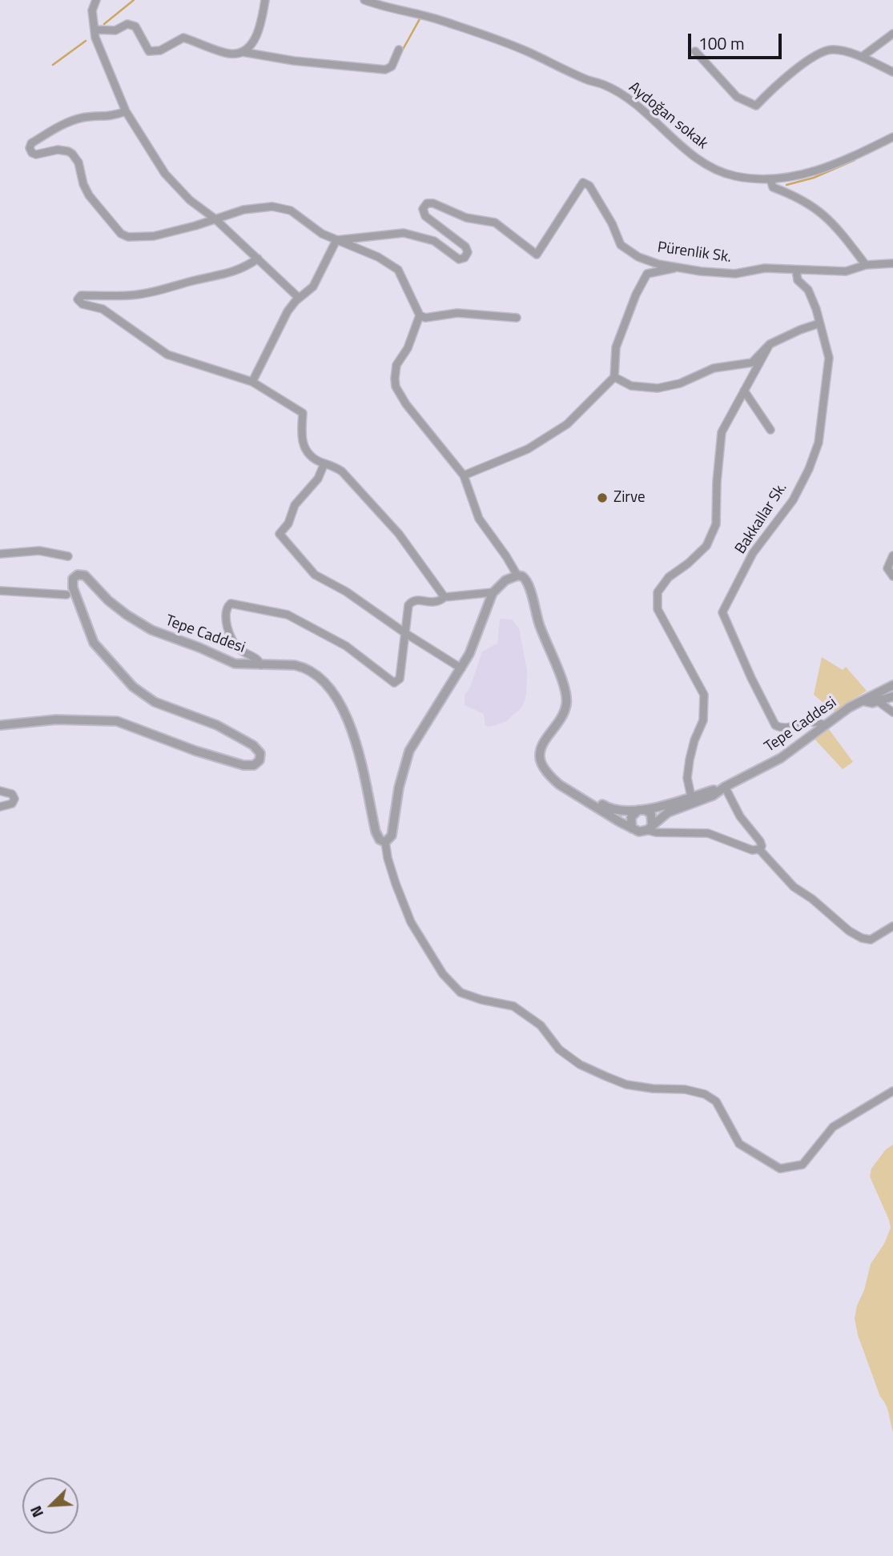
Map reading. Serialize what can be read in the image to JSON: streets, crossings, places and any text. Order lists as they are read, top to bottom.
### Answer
{
  "streets": {
    "street": [
      "Aydoğan sokak",
      "Pürenlik Sk.",
      "Bakkallar Sk.",
      "Tepe Caddesi"
    ]
  },
  "crossings": [
    ["Pürenlik Sk.", "Bakkallar Sk."],
    ["Bakkallar Sk.", "Tepe Caddesi"]
  ],
  "places": ["Zirve"],
  "scale_bar": "100 m",
  "north": "bottom left"
}
